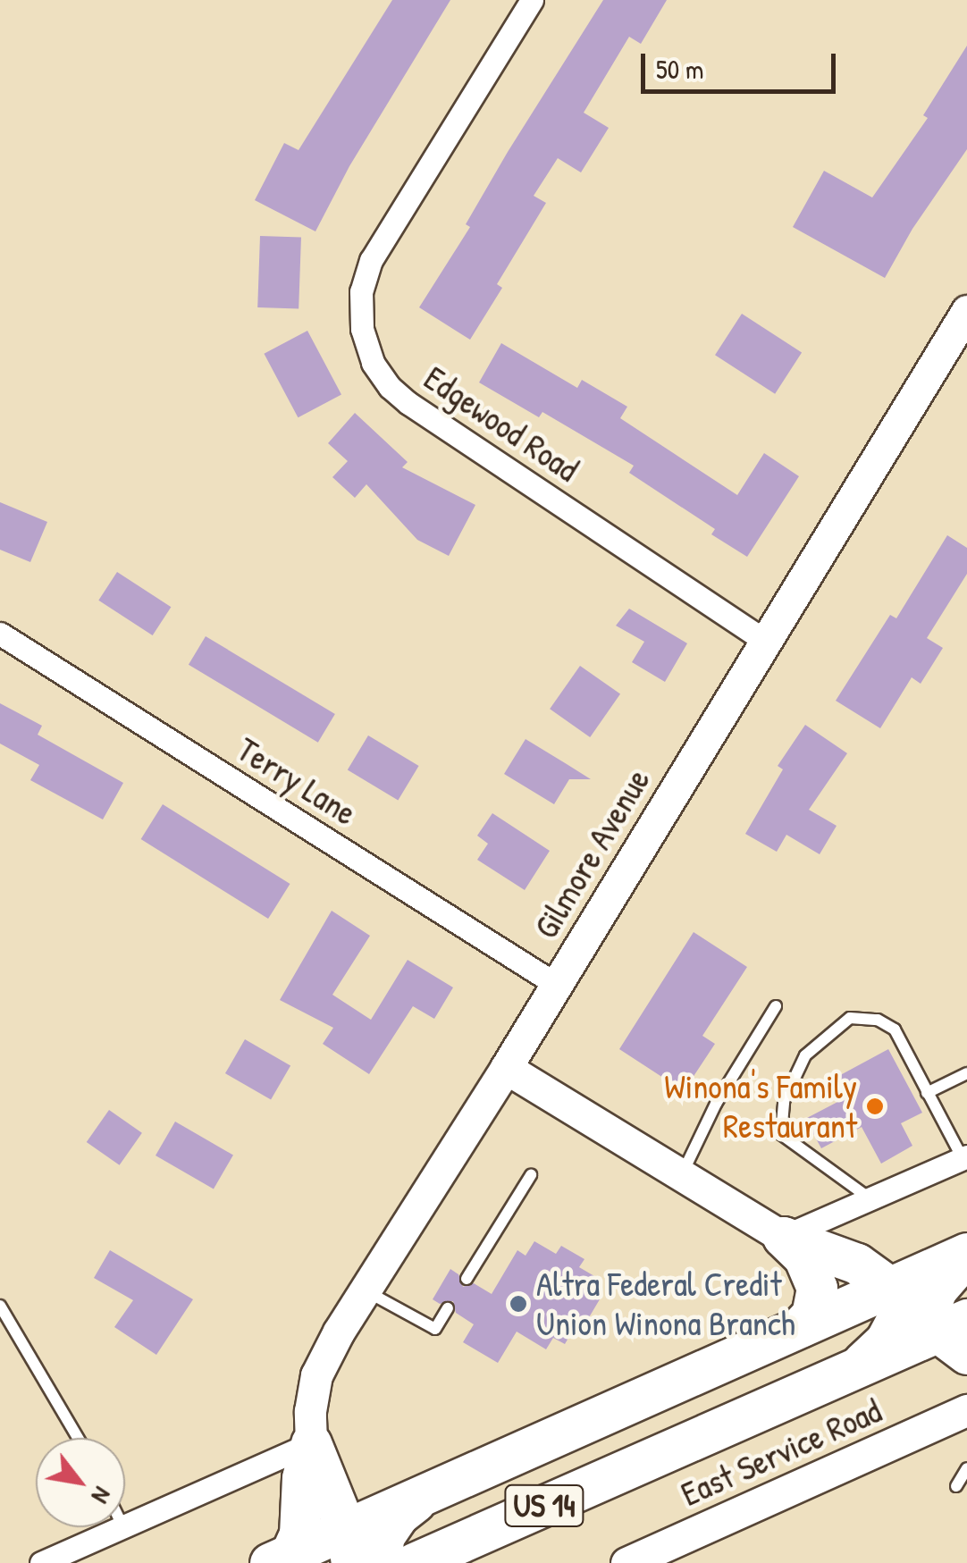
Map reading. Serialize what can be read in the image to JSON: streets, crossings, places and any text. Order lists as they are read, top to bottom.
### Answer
{
  "streets": {
    "highway": ["US 14"],
    "street": [
      "Edgewood Road",
      "Terry Lane",
      "Gilmore Avenue",
      "East Service Road"
    ]
  },
  "crossings": [
    ["Edgewood Road", "Gilmore Avenue"],
    ["Terry Lane", "Gilmore Avenue"]
  ],
  "places": ["Winona's Family Restaurant", "Altra Federal Credit Union Winona Branch"],
  "scale_bar": "50 m",
  "north": "bottom right"
}
